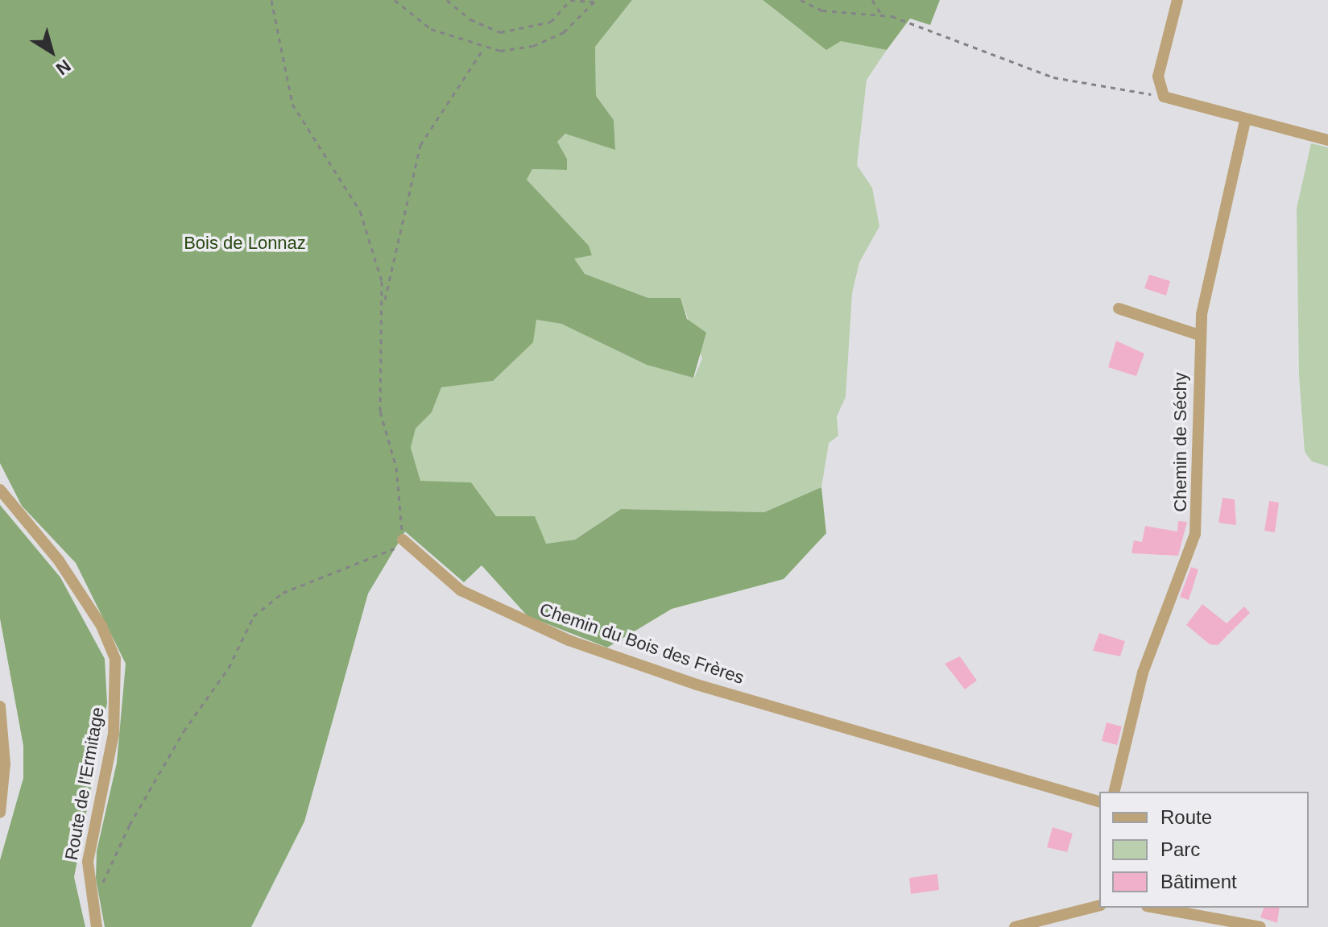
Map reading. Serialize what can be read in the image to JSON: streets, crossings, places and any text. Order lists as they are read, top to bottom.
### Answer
{
  "streets": {
    "street": ["Chemin de Séchy", "Chemin du Bois des Frères", "Route de l'Ermitage"]
  },
  "parks": ["Bois de Lonnaz"],
  "legend": ["Route", "Parc", "Bâtiment"],
  "north": "bottom right"
}
